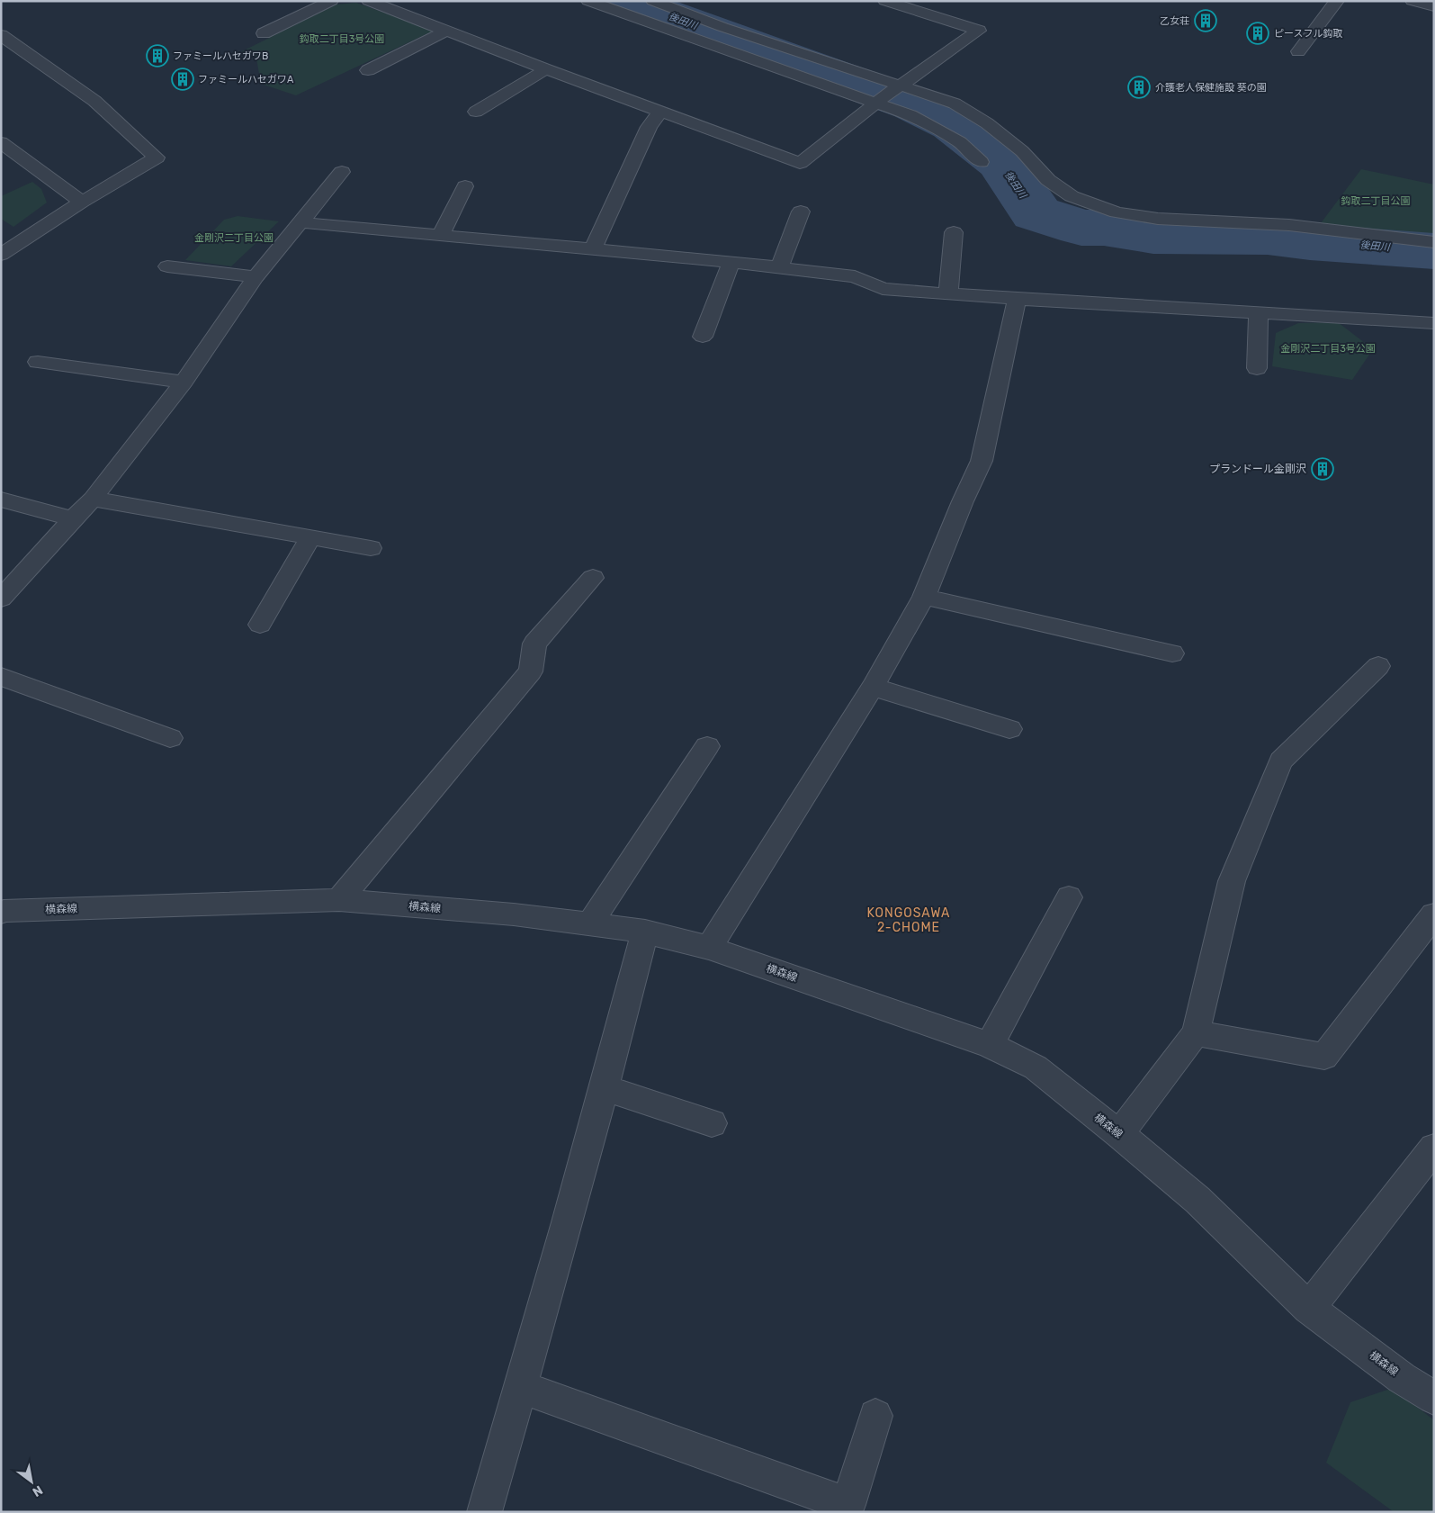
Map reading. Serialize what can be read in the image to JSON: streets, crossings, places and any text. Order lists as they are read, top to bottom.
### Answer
{
  "streets": {
    "street": ["横森線"]
  },
  "districts": ["KONGOSAWA 2-CHOME"],
  "water": ["後田川"],
  "parks": [
    "鈎取二丁目3号公園",
    "鈎取二丁目公園",
    "金剛沢二丁目公園",
    "金剛沢二丁目3号公園"
  ],
  "places": {
    "building": [
      "乙女荘",
      "ピースフル鈎取",
      "ファミールハセガワB",
      "ファミールハセガワA",
      "介護老人保健施設 葵の園",
      "プランドール金剛沢"
    ]
  },
  "north": "bottom right"
}
